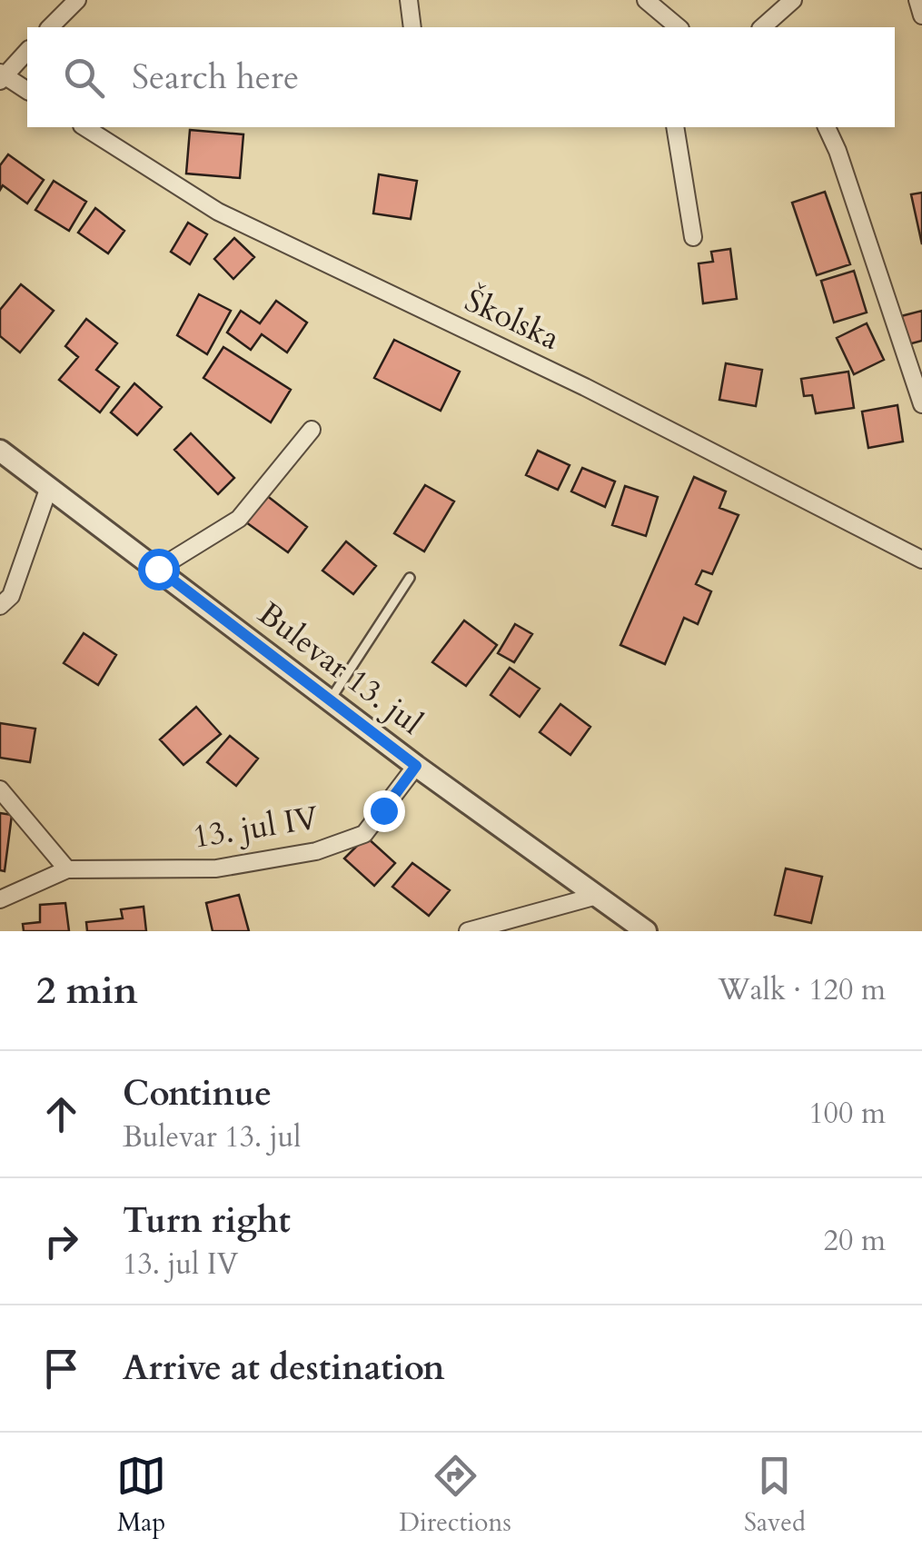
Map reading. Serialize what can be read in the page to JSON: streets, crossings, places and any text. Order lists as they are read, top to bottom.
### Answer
{
  "streets": {
    "street": ["Školska", "Bulevar 13. jul", "13. jul IV"]
  },
  "crossings": [
    ["Bulevar 13. jul", "13. jul IV"]
  ],
  "page": {
    "search": "Search here",
    "heading": ["2 min", "Walk · 120 m"],
    "list": [
      ["Continue", "Bulevar 13. jul", "100 m"],
      ["Turn right", "13. jul IV", "20 m"],
      "Arrive at destination"
    ],
    "nav": ["Map", "Directions", "Saved"]
  }
}
